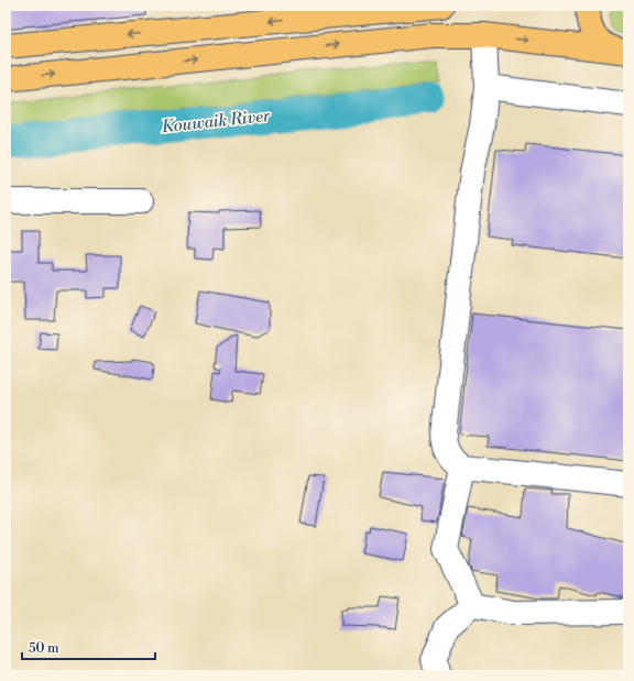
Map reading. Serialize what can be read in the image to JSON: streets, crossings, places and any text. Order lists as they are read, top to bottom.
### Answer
{
  "water": ["Kouwaik River"],
  "scale_bar": "50 m"
}
